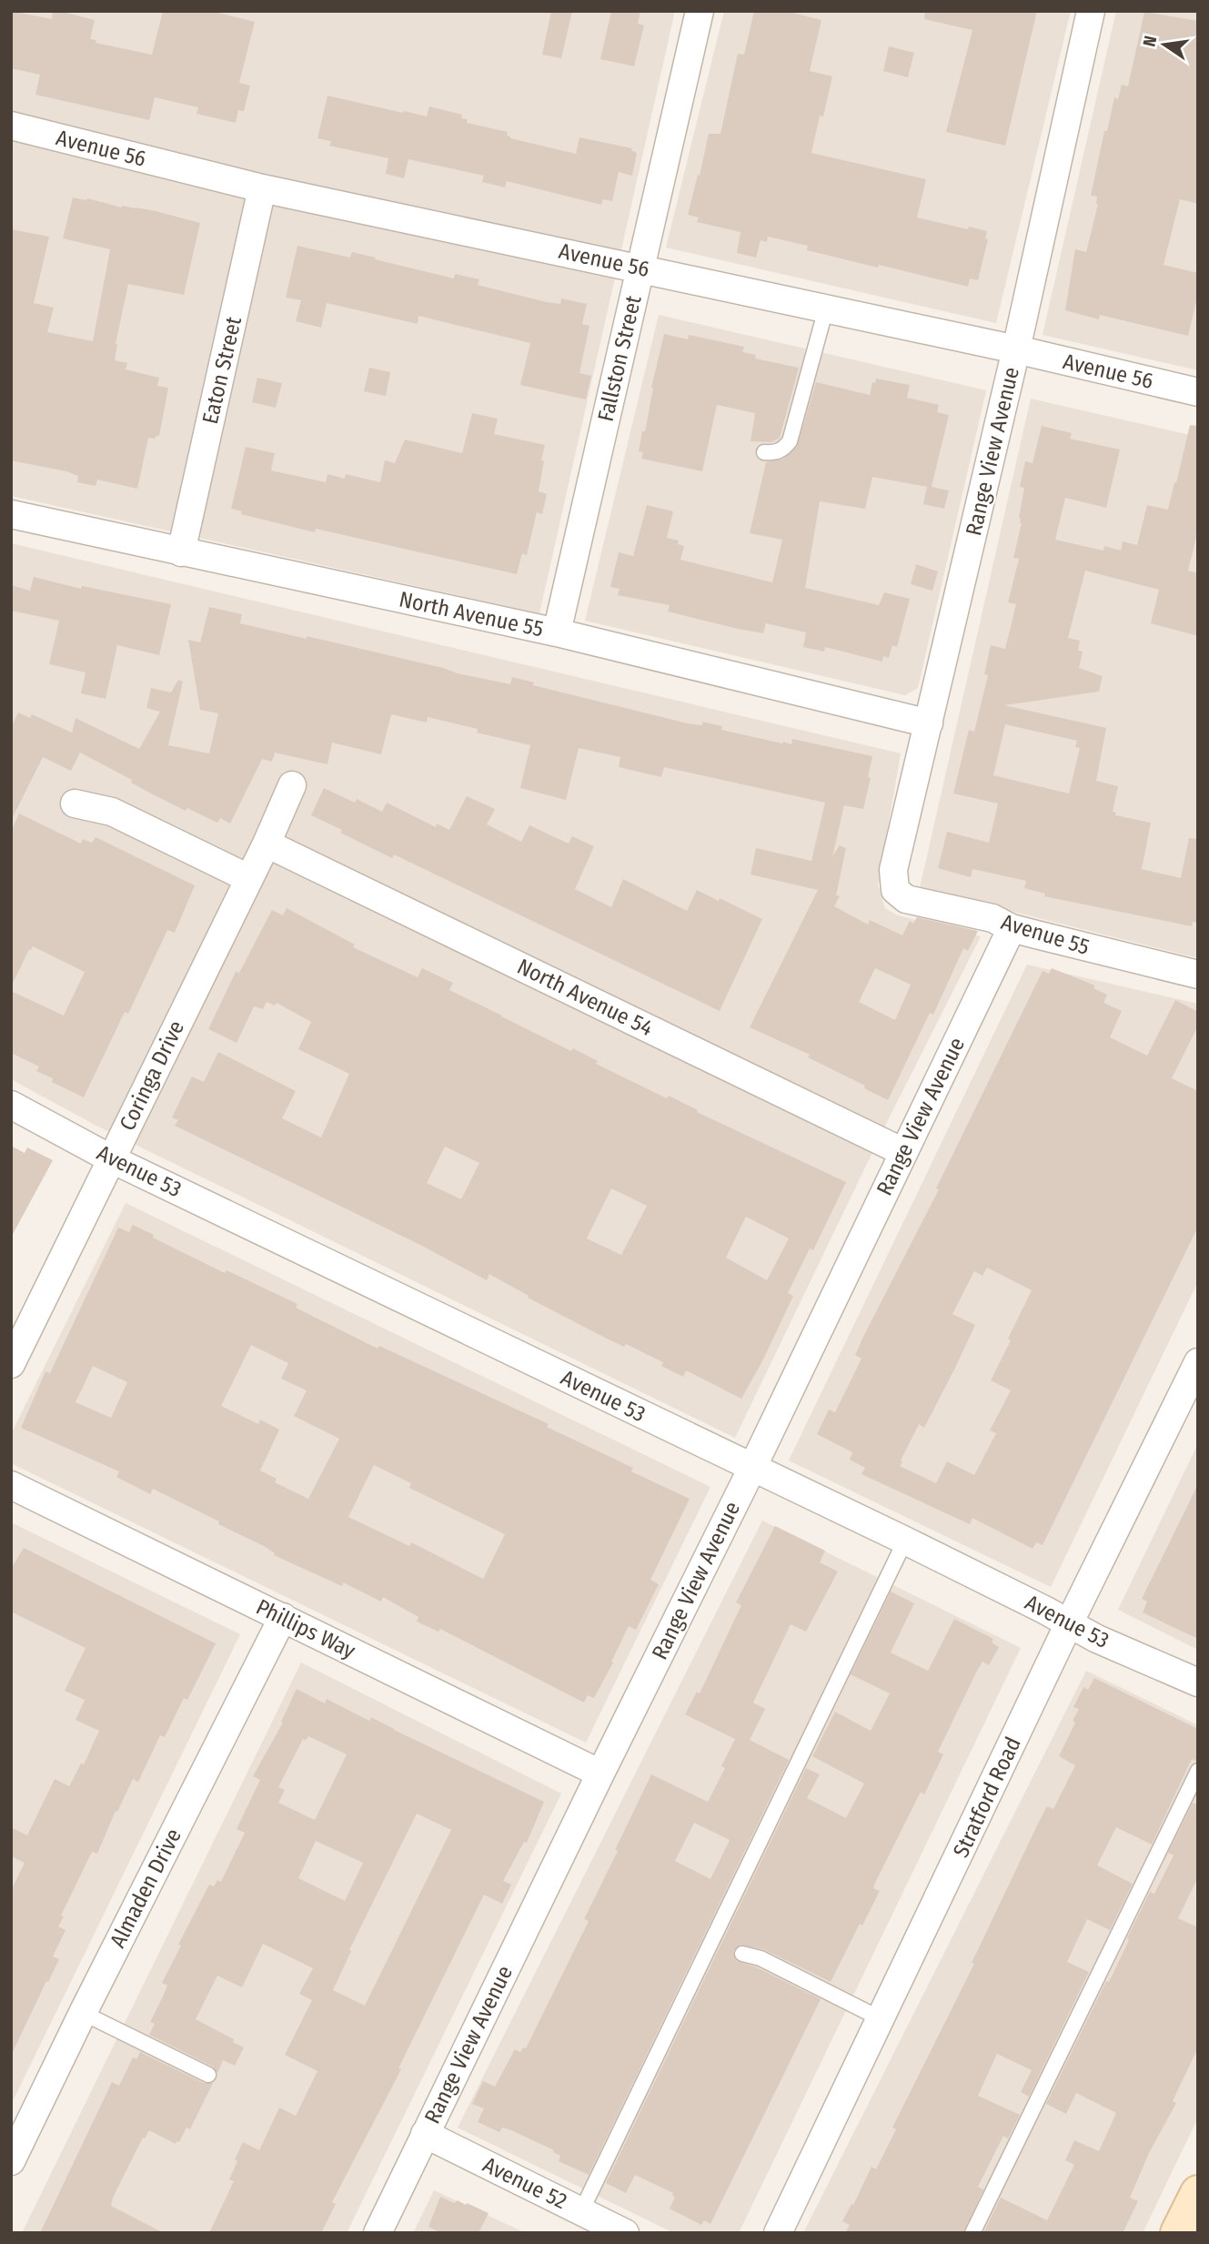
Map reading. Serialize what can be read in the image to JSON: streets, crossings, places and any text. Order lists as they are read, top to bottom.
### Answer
{
  "streets": {
    "street": [
      "Avenue 56",
      "Fallston Street",
      "Eaton Street",
      "Range View Avenue",
      "North Avenue 55",
      "Avenue 55",
      "North Avenue 54",
      "Coringa Drive",
      "Avenue 53",
      "Phillips Way",
      "Stratford Road",
      "Almaden Drive",
      "Avenue 52"
    ]
  },
  "crossings": [
    ["Avenue 56", "Fallston Street"],
    ["Avenue 56", "Eaton Street"],
    ["Avenue 56", "Range View Avenue"],
    ["Fallston Street", "North Avenue 55"],
    ["Eaton Street", "North Avenue 55"],
    ["Range View Avenue", "North Avenue 55"],
    ["Range View Avenue", "Avenue 55"],
    ["Range View Avenue", "North Avenue 54"],
    ["Range View Avenue", "Avenue 53"],
    ["Range View Avenue", "Phillips Way"],
    ["Range View Avenue", "Avenue 52"],
    ["North Avenue 54", "Coringa Drive"],
    ["Coringa Drive", "Avenue 53"],
    ["Avenue 53", "Stratford Road"],
    ["Phillips Way", "Almaden Drive"]
  ],
  "north": "left"
}
